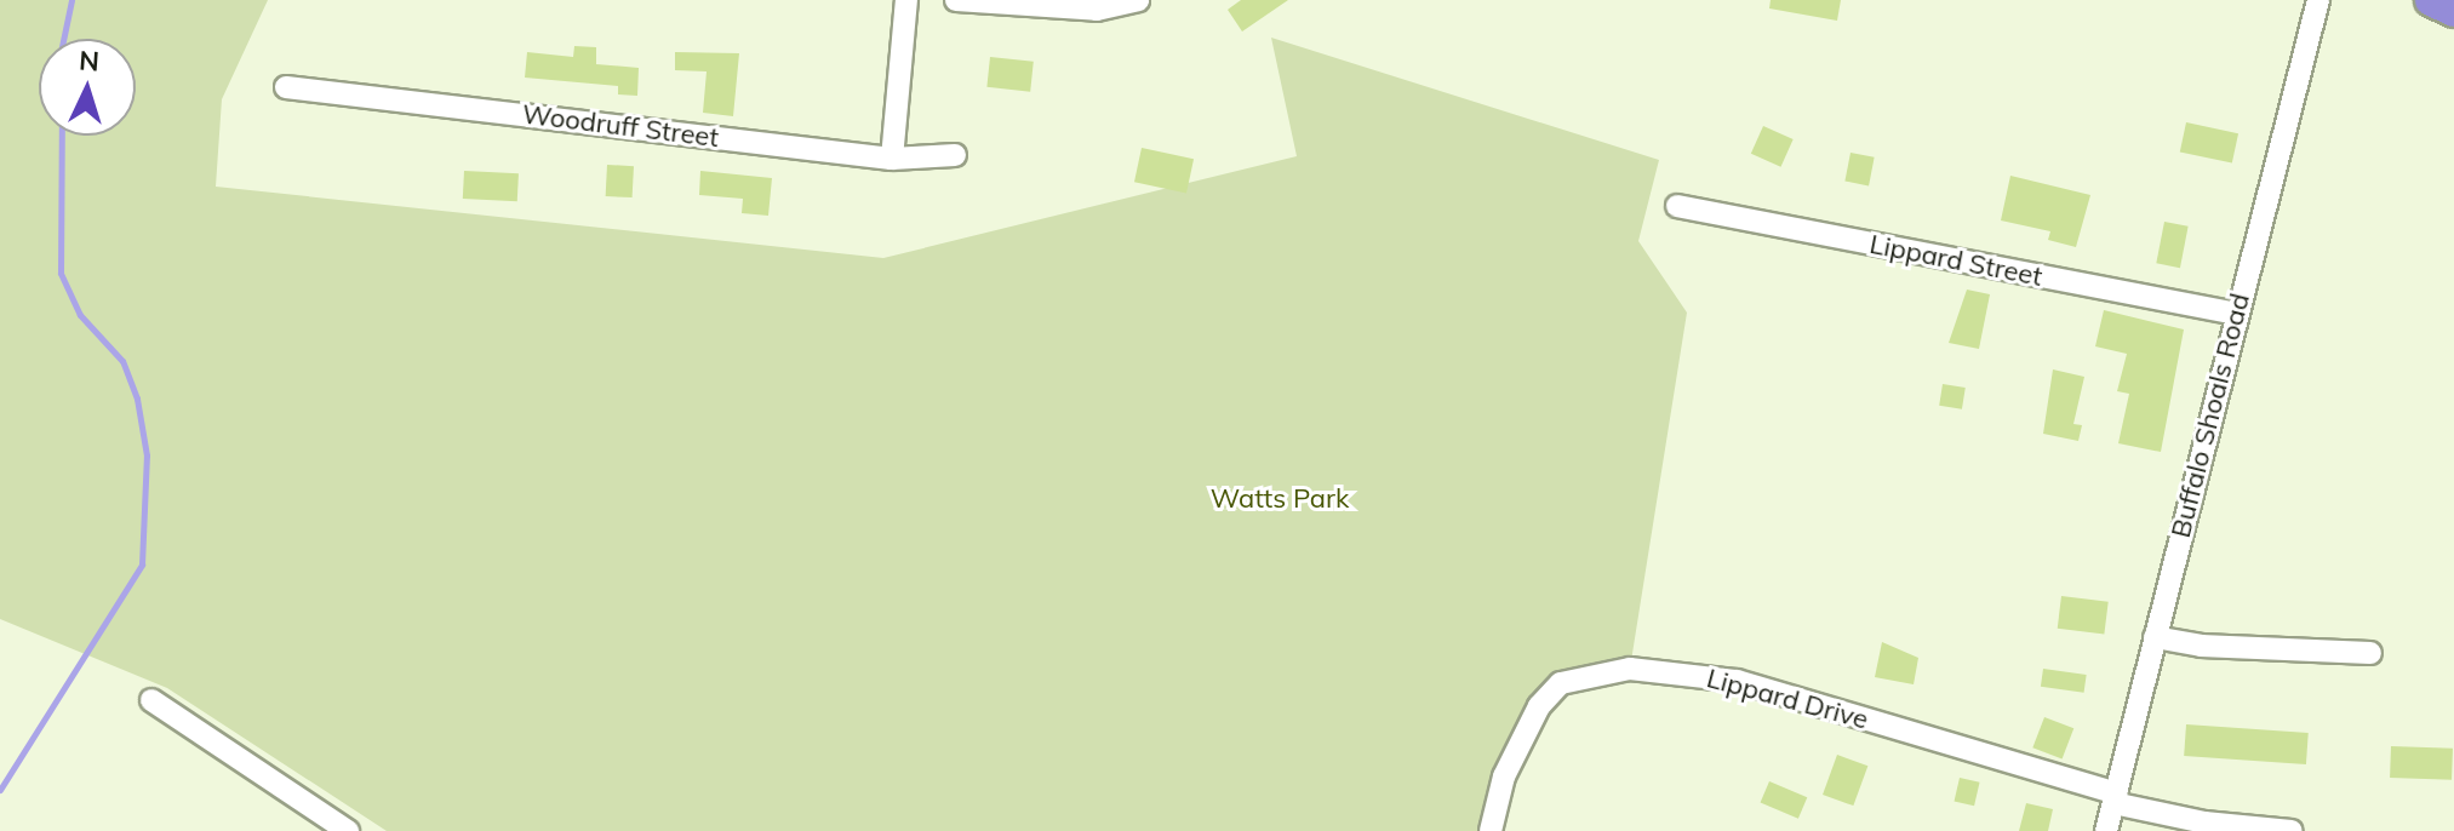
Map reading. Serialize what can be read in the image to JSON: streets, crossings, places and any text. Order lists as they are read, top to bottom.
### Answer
{
  "streets": {
    "street": [
      "Woodruff Street",
      "Lippard Street",
      "Buffalo Shoals Road",
      "Lippard Drive"
    ]
  },
  "crossings": [
    ["Lippard Street", "Buffalo Shoals Road"],
    ["Buffalo Shoals Road", "Lippard Drive"]
  ],
  "parks": ["Watts Park"],
  "north": "top"
}
